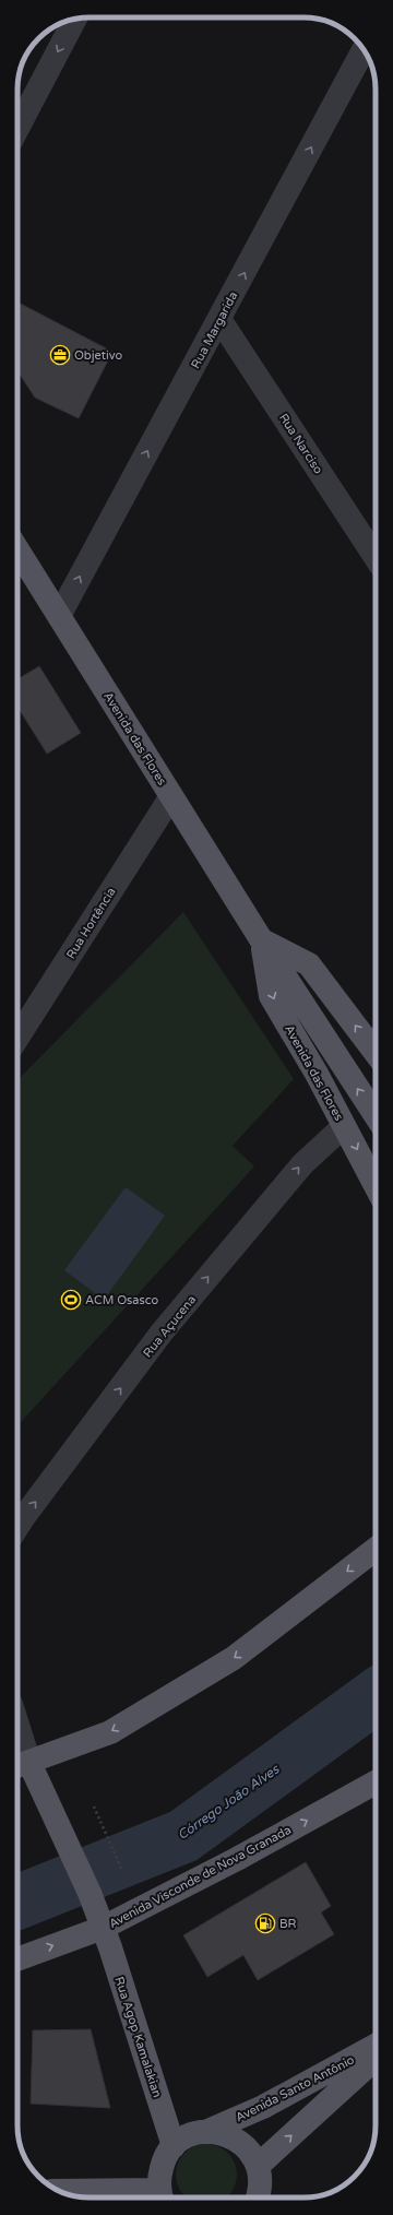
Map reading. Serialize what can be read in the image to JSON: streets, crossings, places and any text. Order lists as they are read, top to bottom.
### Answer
{
  "streets": {
    "main road": [
      "Avenida das Flores",
      "Avenida Visconde de Nova Granada",
      "Rua Agop Kamalakian",
      "Avenida Santo Antônio"
    ],
    "street": [
      "Rua Margarida",
      "Rua Narciso",
      "Rua Hortência",
      "Rua Açucena"
    ]
  },
  "crossings": [
    ["Rua Margarida", "Rua Narciso"],
    ["Rua Margarida", "Avenida das Flores"],
    ["Avenida das Flores", "Rua Hortência"],
    ["Avenida das Flores", "Rua Açucena"],
    ["Avenida Visconde de Nova Granada", "Rua Agop Kamalakian"],
    ["Rua Agop Kamalakian", "Avenida Santo Antônio"]
  ],
  "one_way": ["Rua Margarida", "Rua Açucena"],
  "water": ["Córrego João Alves"],
  "places": {
    "office": ["Objetivo"],
    "sports": ["ACM Osasco"],
    "fuel station": ["BR"]
  }
}
